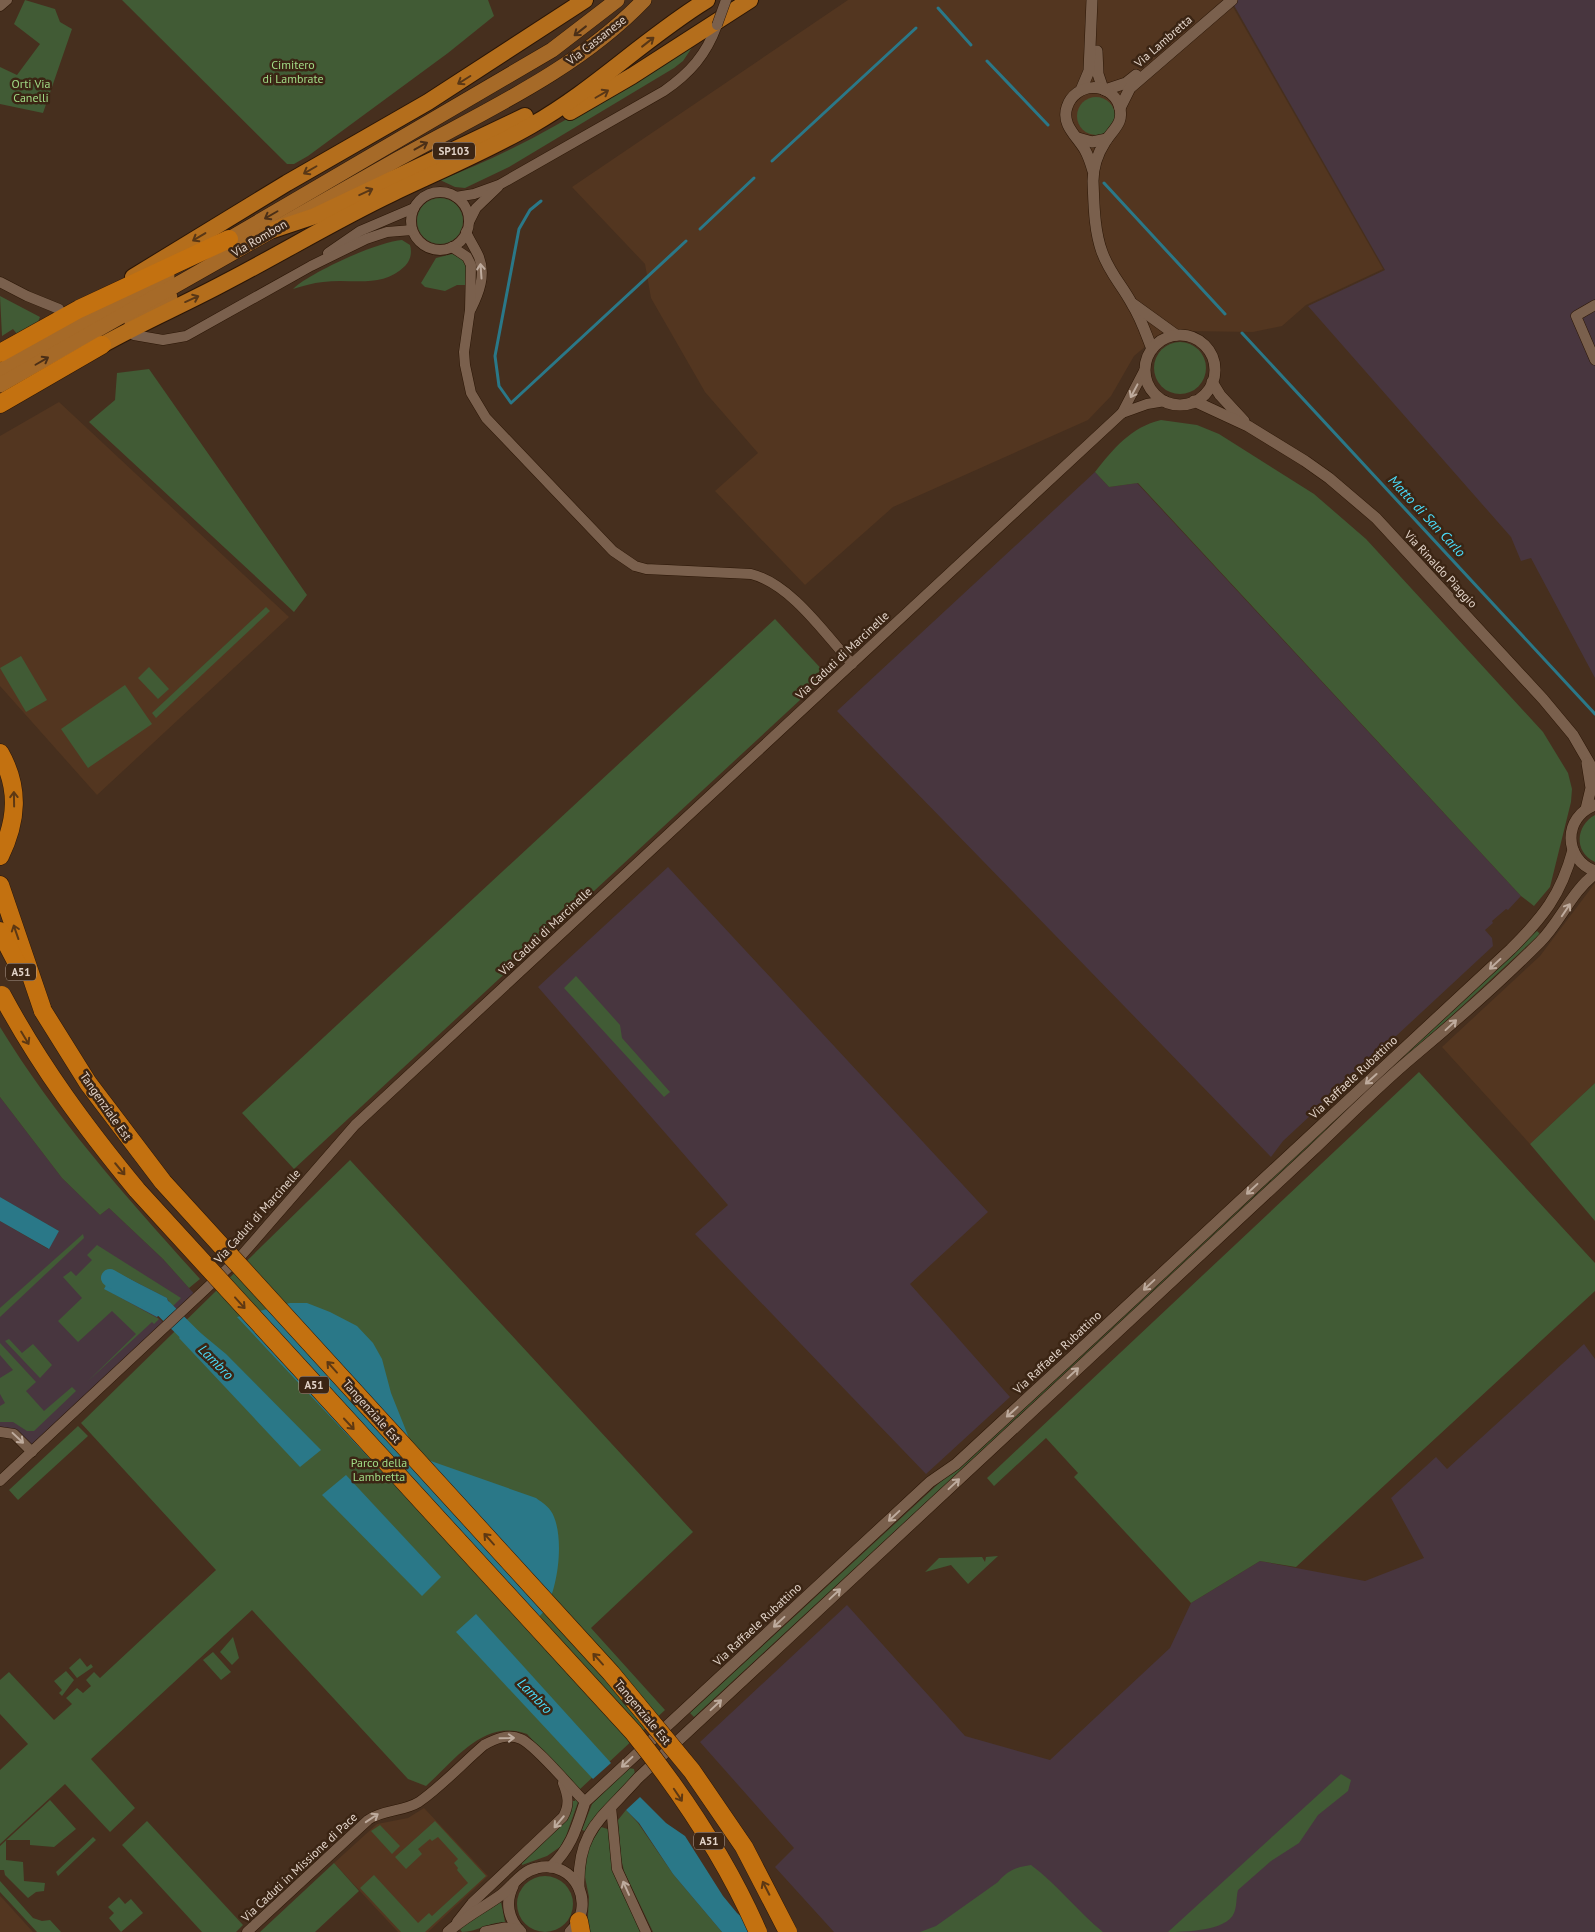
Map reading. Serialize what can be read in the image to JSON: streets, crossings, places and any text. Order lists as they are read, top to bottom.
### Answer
{
  "streets": {
    "highway": ["SP103", "A51", "Tangenziale Est"],
    "main road": ["Via Cassanese", "Via Rombon"],
    "street": [
      "Via Lambretta",
      "Via Rinaldo Piaggio",
      "Via Caduti di Marcinelle",
      "Via Raffaele Rubattino",
      "Via Caduti in Missione di Pace"
    ]
  },
  "crossings": [
    ["Via Cassanese", "Via Rombon"],
    ["SP103", "Via Rombon"],
    ["Via Rinaldo Piaggio", "Via Caduti di Marcinelle"],
    ["Via Rinaldo Piaggio", "Via Raffaele Rubattino"],
    ["Via Raffaele Rubattino", "Via Caduti in Missione di Pace"]
  ],
  "one_way": ["Via Caduti in Missione di Pace"],
  "water": ["Matto di San Carlo", "Lambro"],
  "parks": ["Cimitero di Lambrate", "Orti Via Canelli", "Parco della Lambretta"]
}
